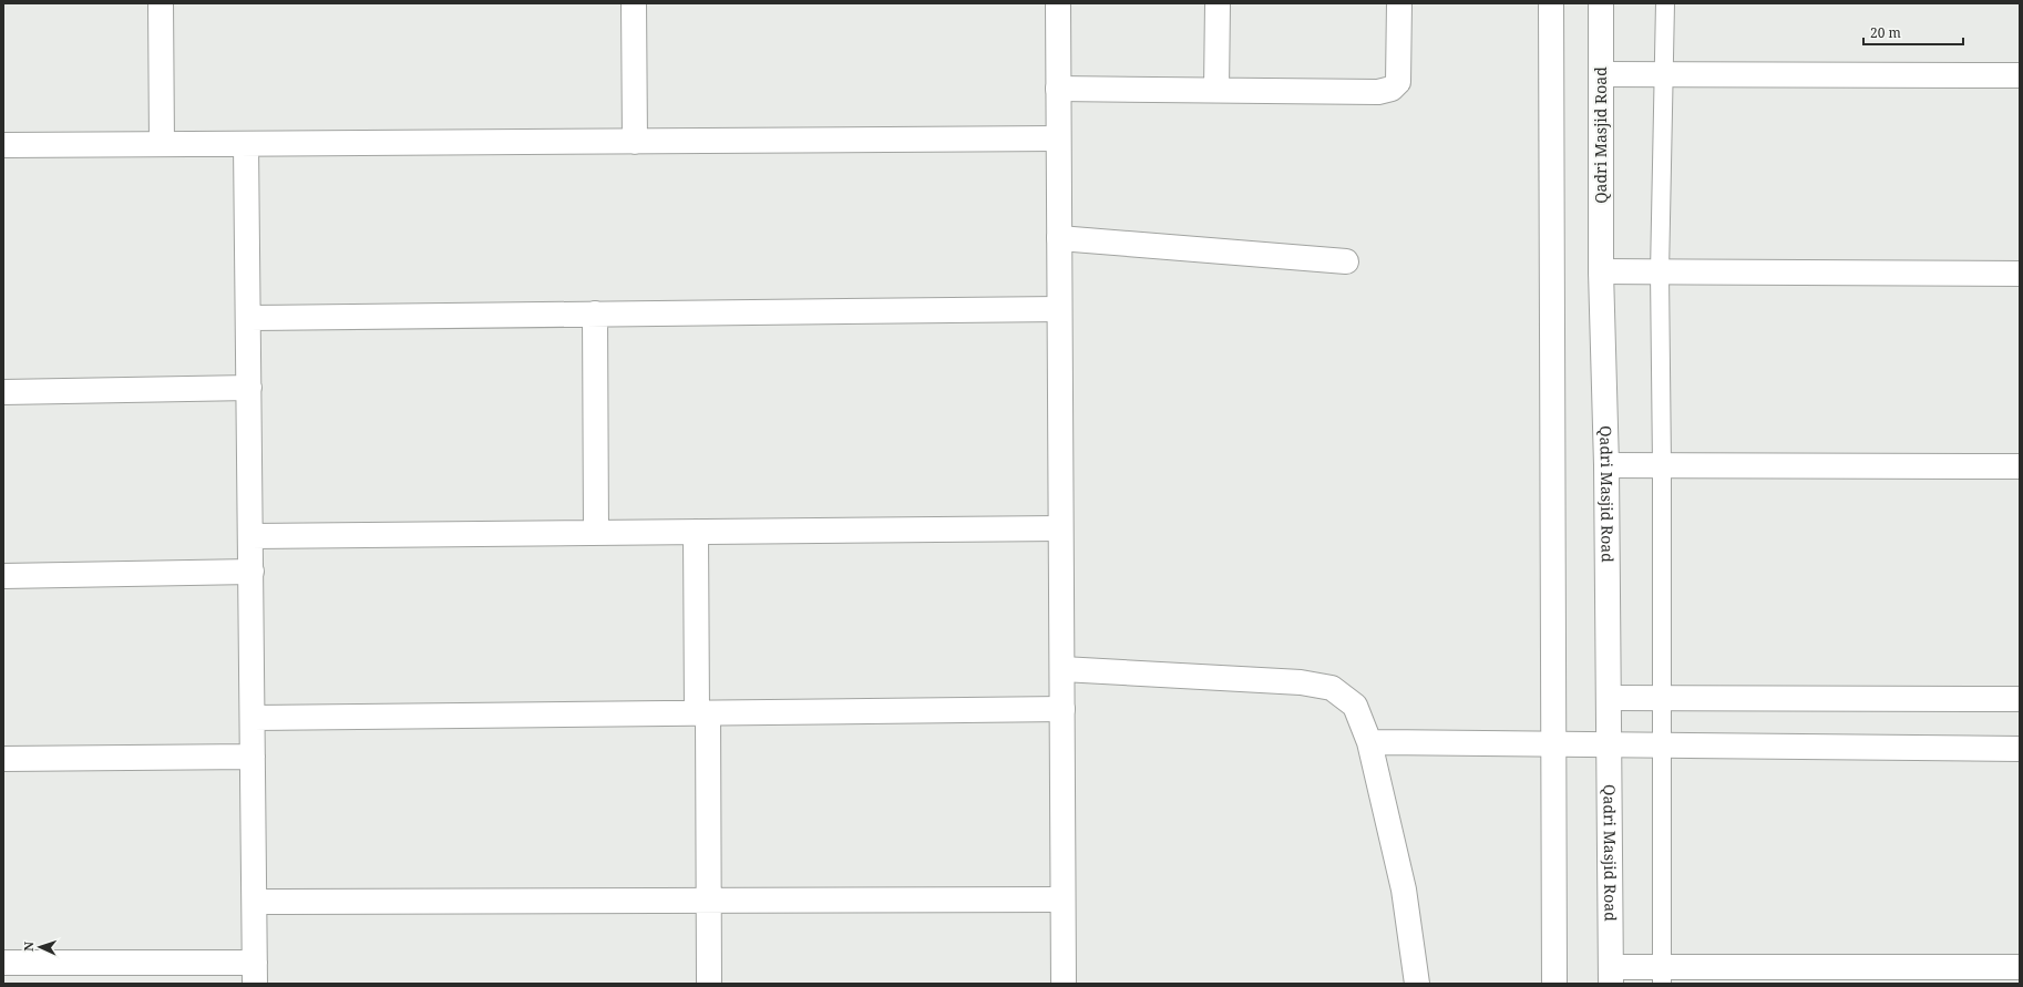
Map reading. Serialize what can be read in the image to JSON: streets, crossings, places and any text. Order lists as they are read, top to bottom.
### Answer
{
  "streets": {
    "street": ["Qadri Masjid Road"]
  },
  "scale_bar": "20 m",
  "north": "left"
}
